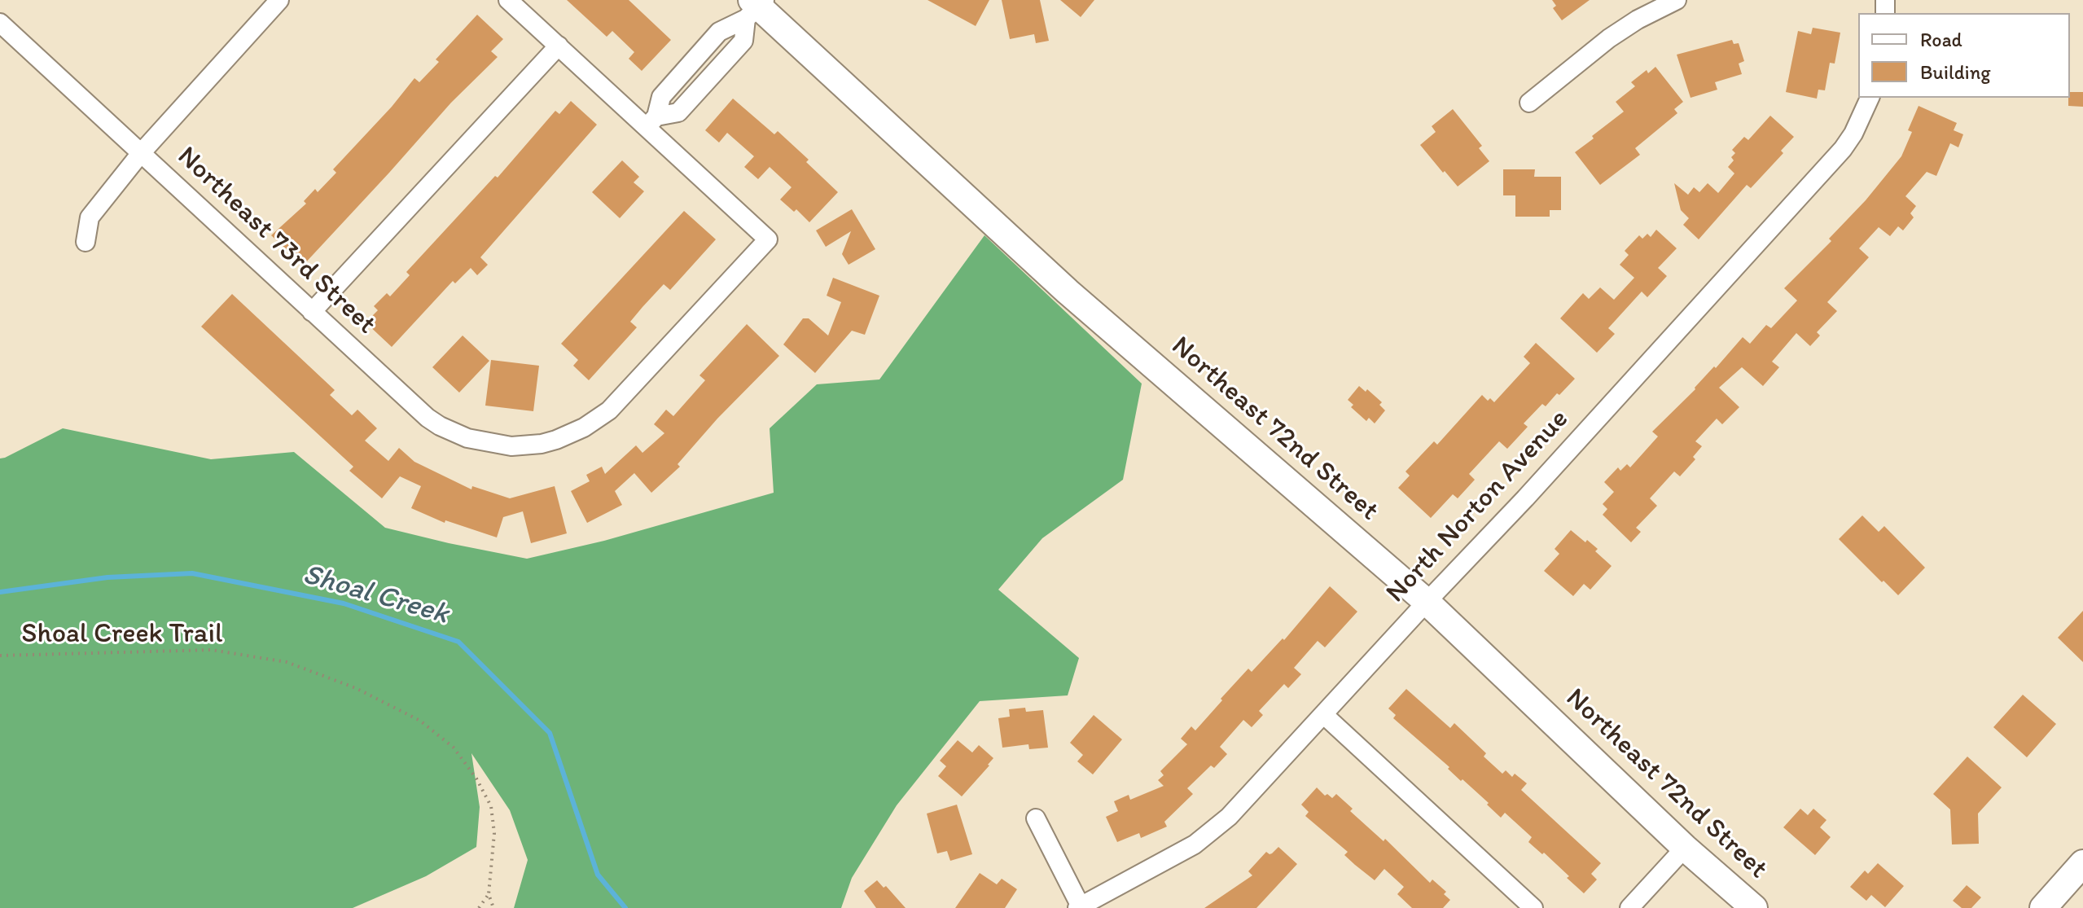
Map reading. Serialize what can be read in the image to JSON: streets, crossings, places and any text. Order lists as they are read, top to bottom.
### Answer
{
  "streets": {
    "main road": ["Northeast 72nd Street"],
    "street": ["Northeast 73rd Street", "North Norton Avenue"],
    "path": ["Shoal Creek Trail"]
  },
  "crossings": [
    ["Northeast 72nd Street", "North Norton Avenue"]
  ],
  "water": ["Shoal Creek"],
  "legend": ["Road", "Building"]
}
